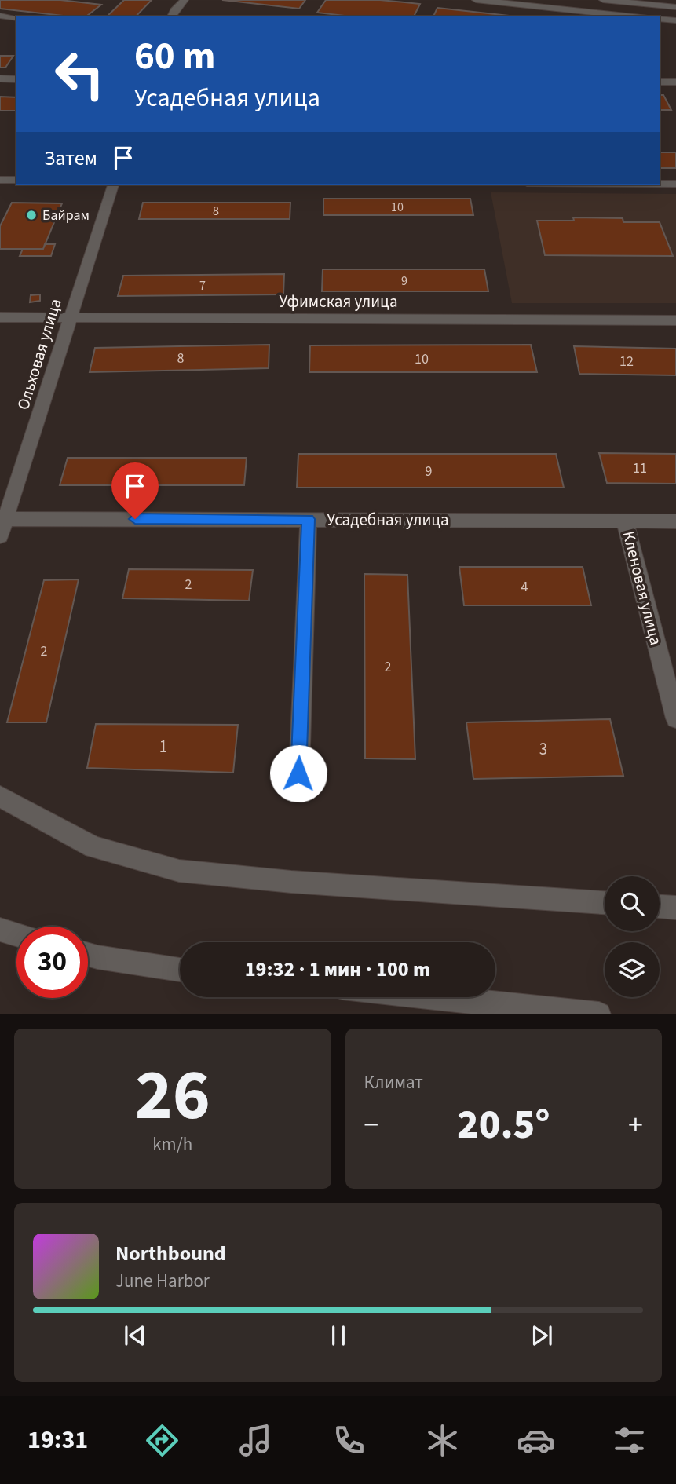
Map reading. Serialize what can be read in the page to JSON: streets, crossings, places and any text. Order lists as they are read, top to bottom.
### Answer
{
  "streets": {
    "street": [
      "Уфимская улица",
      "Ольховая улица",
      "Усадебная улица",
      "Кленовая улица"
    ]
  },
  "crossings": [
    ["Уфимская улица", "Ольховая улица"],
    ["Ольховая улица", "Усадебная улица"],
    ["Усадебная улица", "Кленовая улица"]
  ],
  "places": ["Байрам"],
  "house_numbers": [
    "10",
    "8",
    "9",
    "7",
    "8",
    "10",
    "12",
    "11",
    "9",
    "2",
    "4",
    "2",
    "2",
    "1",
    "3"
  ],
  "page": {
    "turn": ["60 m", "Усадебная улица"],
    "then": "Затем",
    "limit": "30",
    "trip": "19:32 · 1 мин · 100 m",
    "tile": [
      ["26", "km/h"],
      "Климат"
    ],
    "heat": ["−", "20.5°", "+"],
    "song": ["Northbound", "June Harbor"],
    "tabs": "19:31"
  }
}
